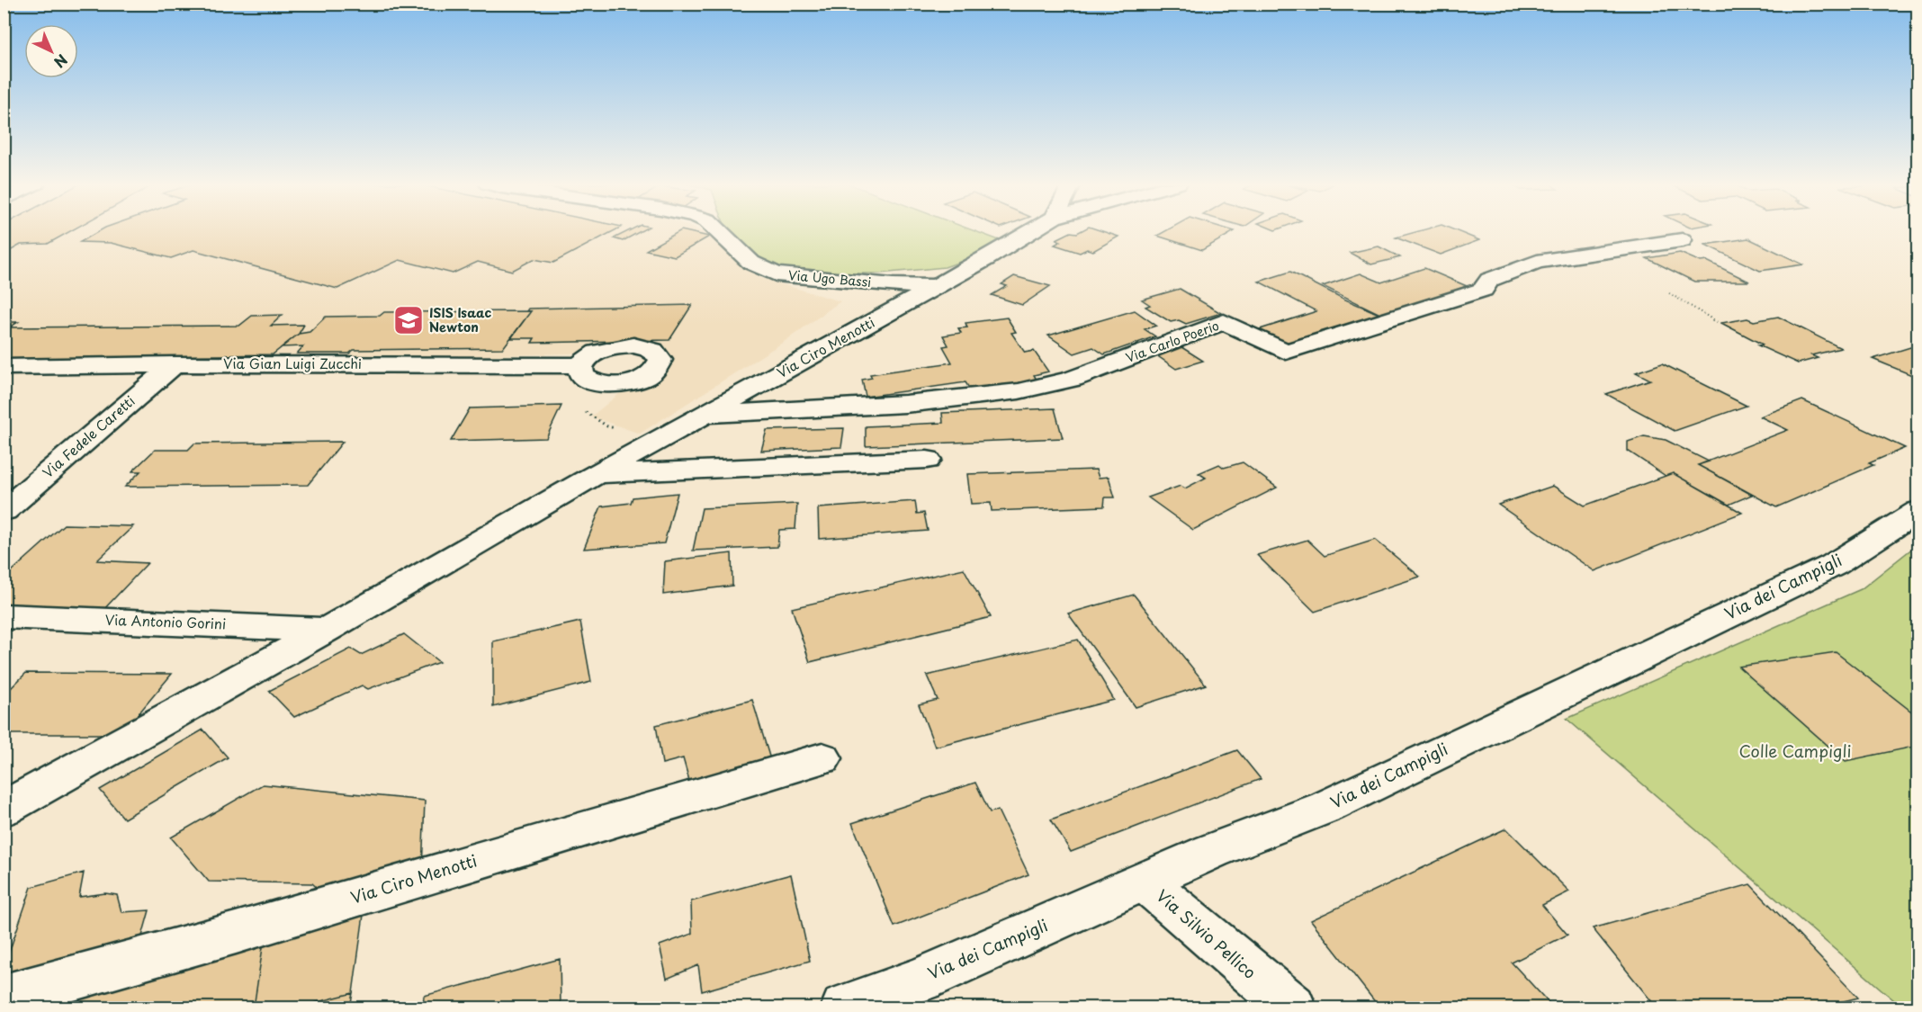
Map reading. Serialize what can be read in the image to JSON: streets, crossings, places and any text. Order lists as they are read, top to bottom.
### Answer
{
  "streets": {
    "street": [
      "Via Ugo Bassi",
      "Via Carlo Poerio",
      "Via Ciro Menotti",
      "Via Gian Luigi Zucchi",
      "Via Fedele Caretti",
      "Via dei Campigli",
      "Via Antonio Gorini",
      "Via Silvio Pellico"
    ]
  },
  "crossings": [
    ["Via Ugo Bassi", "Via Ciro Menotti"],
    ["Via Carlo Poerio", "Via Ciro Menotti"],
    ["Via Ciro Menotti", "Via Antonio Gorini"],
    ["Via Gian Luigi Zucchi", "Via Fedele Caretti"],
    ["Via dei Campigli", "Via Silvio Pellico"]
  ],
  "parks": ["Colle Campigli"],
  "places": {
    "school or university": ["ISIS Isaac Newton"]
  },
  "north": "bottom right"
}
